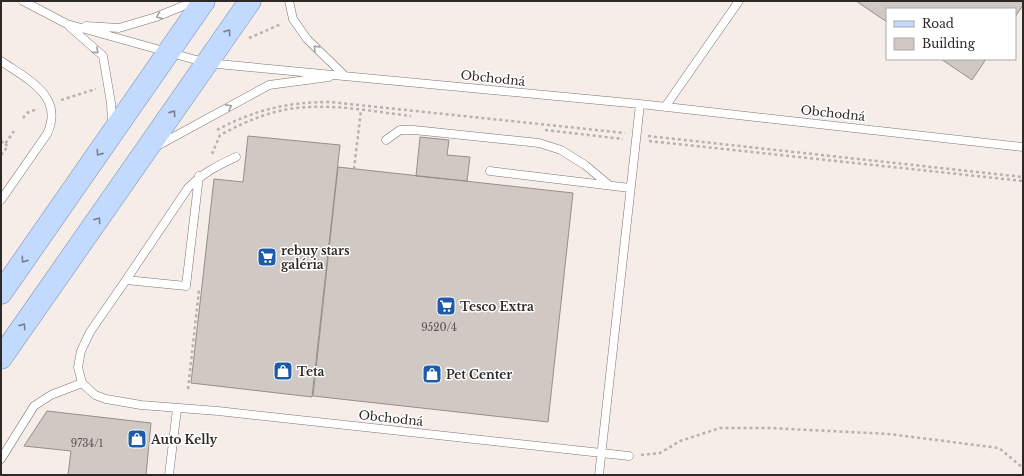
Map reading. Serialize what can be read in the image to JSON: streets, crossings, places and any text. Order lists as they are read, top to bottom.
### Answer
{
  "streets": {
    "lane": ["Obchodná"]
  },
  "places": {
    "supermarket": ["rebuy stars galéria", "Tesco Extra"],
    "shop": ["Teta", "Pet Center", "Auto Kelly"]
  },
  "house_numbers": ["9520/4", "9734/1"],
  "legend": ["Road", "Building"]
}
